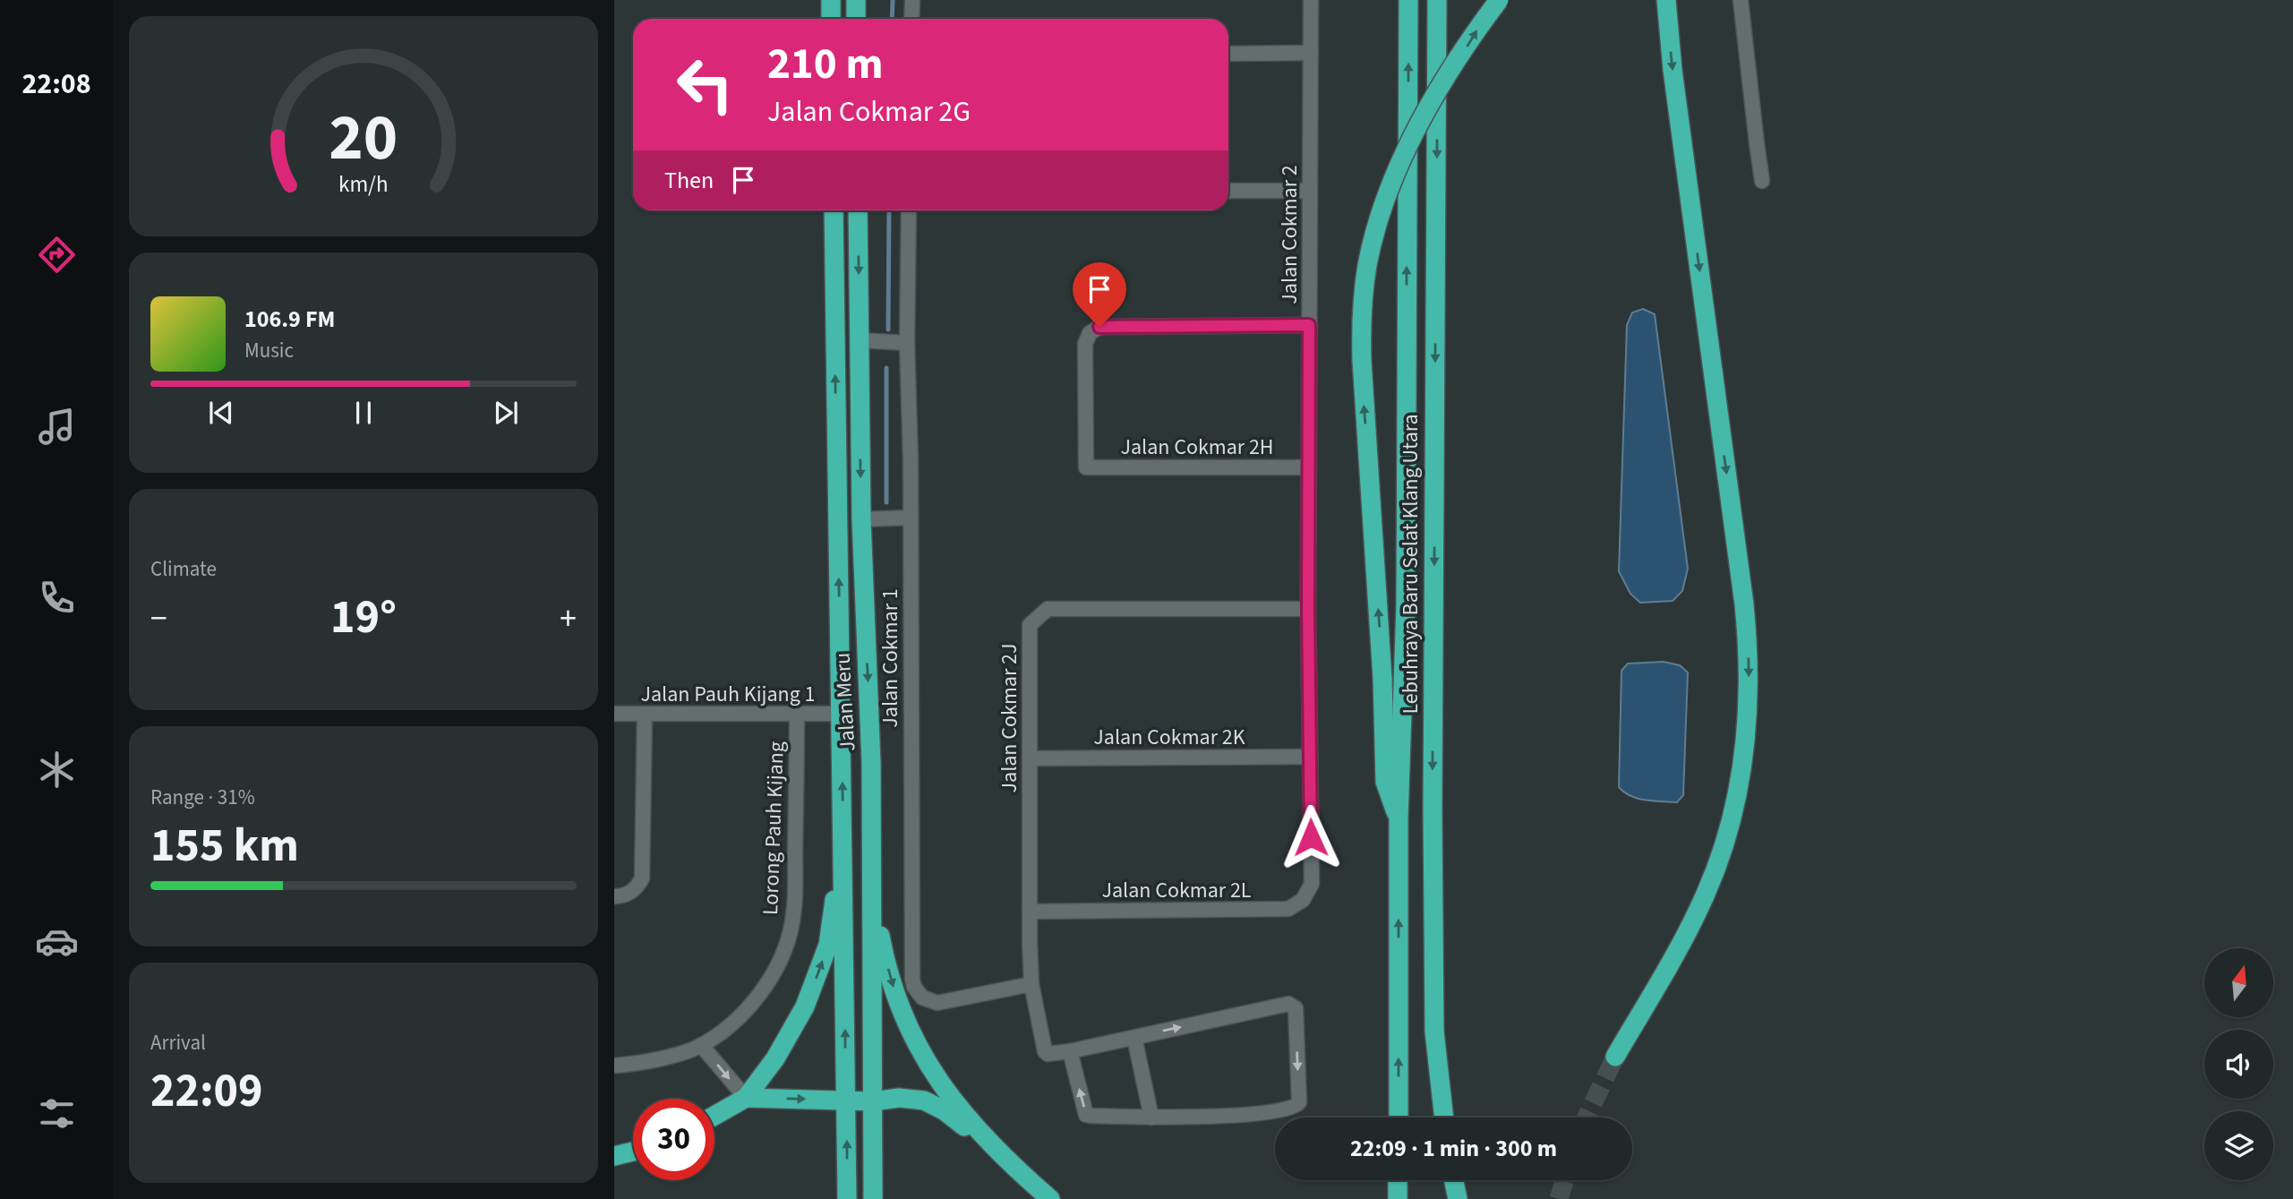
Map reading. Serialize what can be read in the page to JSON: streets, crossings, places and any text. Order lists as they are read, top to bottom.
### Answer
{
  "streets": {
    "highway": ["Lebuhraya Baru Selat Klang Utara", "Jalan Meru"],
    "street": [
      "Jalan Cokmar 2",
      "Jalan Cokmar 2H",
      "Jalan Cokmar 1",
      "Jalan Pauh Kijang 1",
      "Jalan Cokmar 2J",
      "Jalan Cokmar 2K",
      "Lorong Pauh Kijang",
      "Jalan Cokmar 2L"
    ]
  },
  "crossings": [
    ["Jalan Cokmar 2", "Jalan Cokmar 2H"],
    ["Jalan Cokmar 2", "Jalan Cokmar 2J"],
    ["Jalan Cokmar 2", "Jalan Cokmar 2K"],
    ["Jalan Cokmar 2", "Jalan Cokmar 2L"],
    ["Jalan Cokmar 1", "Jalan Cokmar 2J"],
    ["Jalan Pauh Kijang 1", "Jalan Meru"],
    ["Jalan Pauh Kijang 1", "Lorong Pauh Kijang"],
    ["Jalan Cokmar 2J", "Jalan Cokmar 2K"],
    ["Jalan Cokmar 2J", "Jalan Cokmar 2L"]
  ],
  "north": "top",
  "page": {
    "tabs": "22:08",
    "turn": ["210 m", "Jalan Cokmar 2G"],
    "then": "Then",
    "song": ["106.9 FM", "Music"],
    "tile": [
      "Climate",
      ["Range · 31%", "155 km"],
      ["Arrival", "22:09"]
    ],
    "heat": ["−", "19°", "+"],
    "limit": "30",
    "trip": "22:09 · 1 min · 300 m",
    "gauge": ["20", "km/h"]
  }
}
